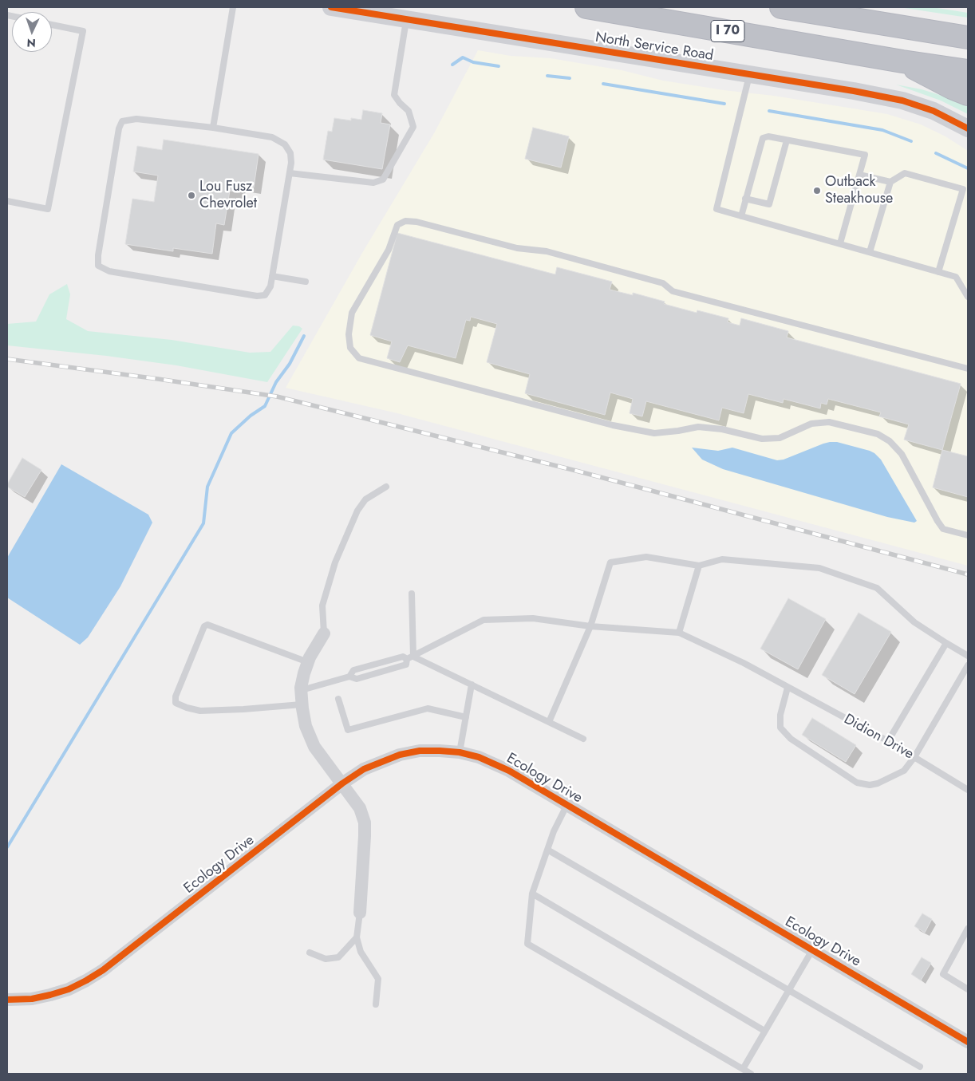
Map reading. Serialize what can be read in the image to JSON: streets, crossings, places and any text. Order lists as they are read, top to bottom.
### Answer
{
  "streets": {
    "highway": ["I 70"],
    "street": ["North Service Road", "Ecology Drive"],
    "lane": ["Didion Drive"]
  },
  "places": ["Outback Steakhouse", "Lou Fusz Chevrolet"],
  "north": "bottom"
}
